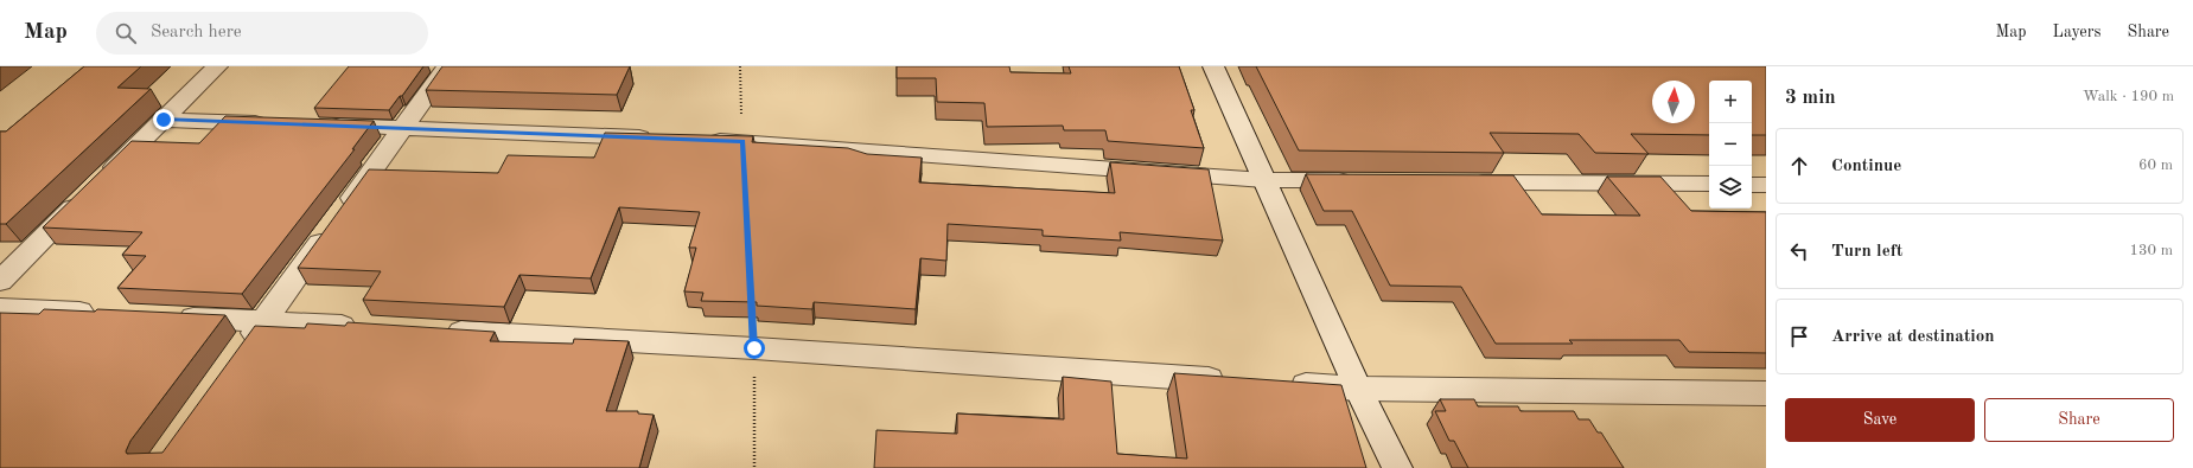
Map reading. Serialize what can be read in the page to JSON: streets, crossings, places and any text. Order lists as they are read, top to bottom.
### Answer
{
  "north": "top",
  "page": {
    "header": "Map",
    "search": "Search here",
    "nav": ["Map", "Layers", "Share"],
    "heading": ["3 min", "Walk · 190 m"],
    "map_buttons": ["+", "−"],
    "list": [
      ["Continue", "60 m"],
      ["Turn left", "130 m"],
      "Arrive at destination"
    ],
    "buttons": ["Save", "Share"]
  }
}
